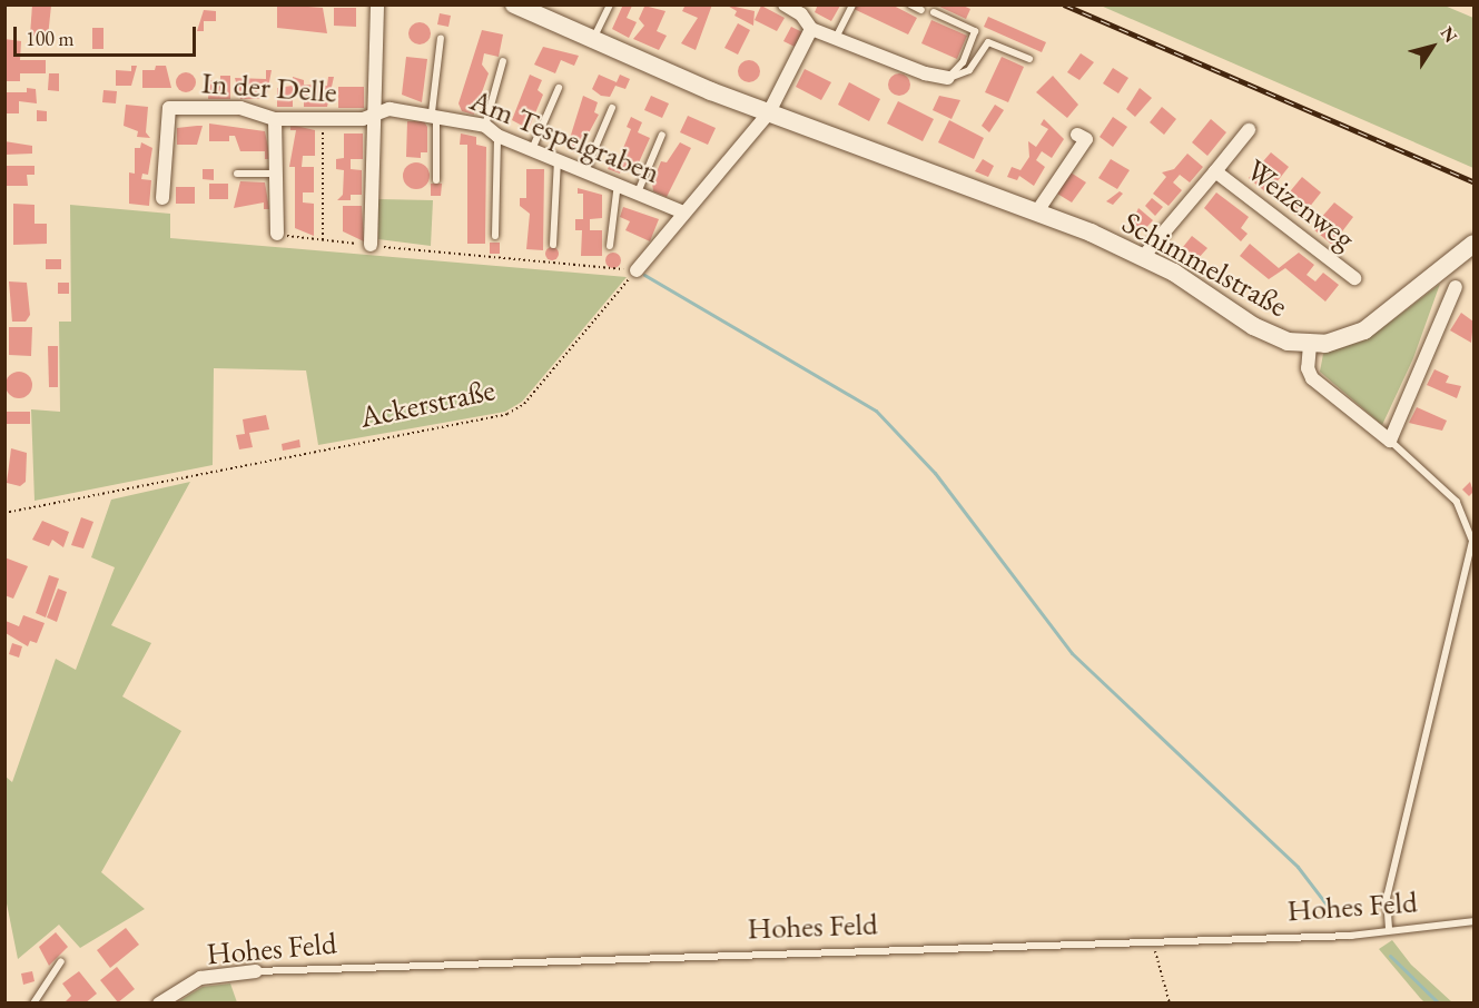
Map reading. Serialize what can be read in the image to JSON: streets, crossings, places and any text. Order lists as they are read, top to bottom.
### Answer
{
  "streets": {
    "street": [
      "In der Delle",
      "Am Tespelgraben",
      "Weizenweg",
      "Schimmelstraße",
      "Hohes Feld"
    ],
    "path": ["Ackerstraße"]
  },
  "crossings": [
    ["In der Delle", "Am Tespelgraben"],
    ["Weizenweg", "Schimmelstraße"]
  ],
  "scale_bar": "100 m",
  "north": "top right"
}
